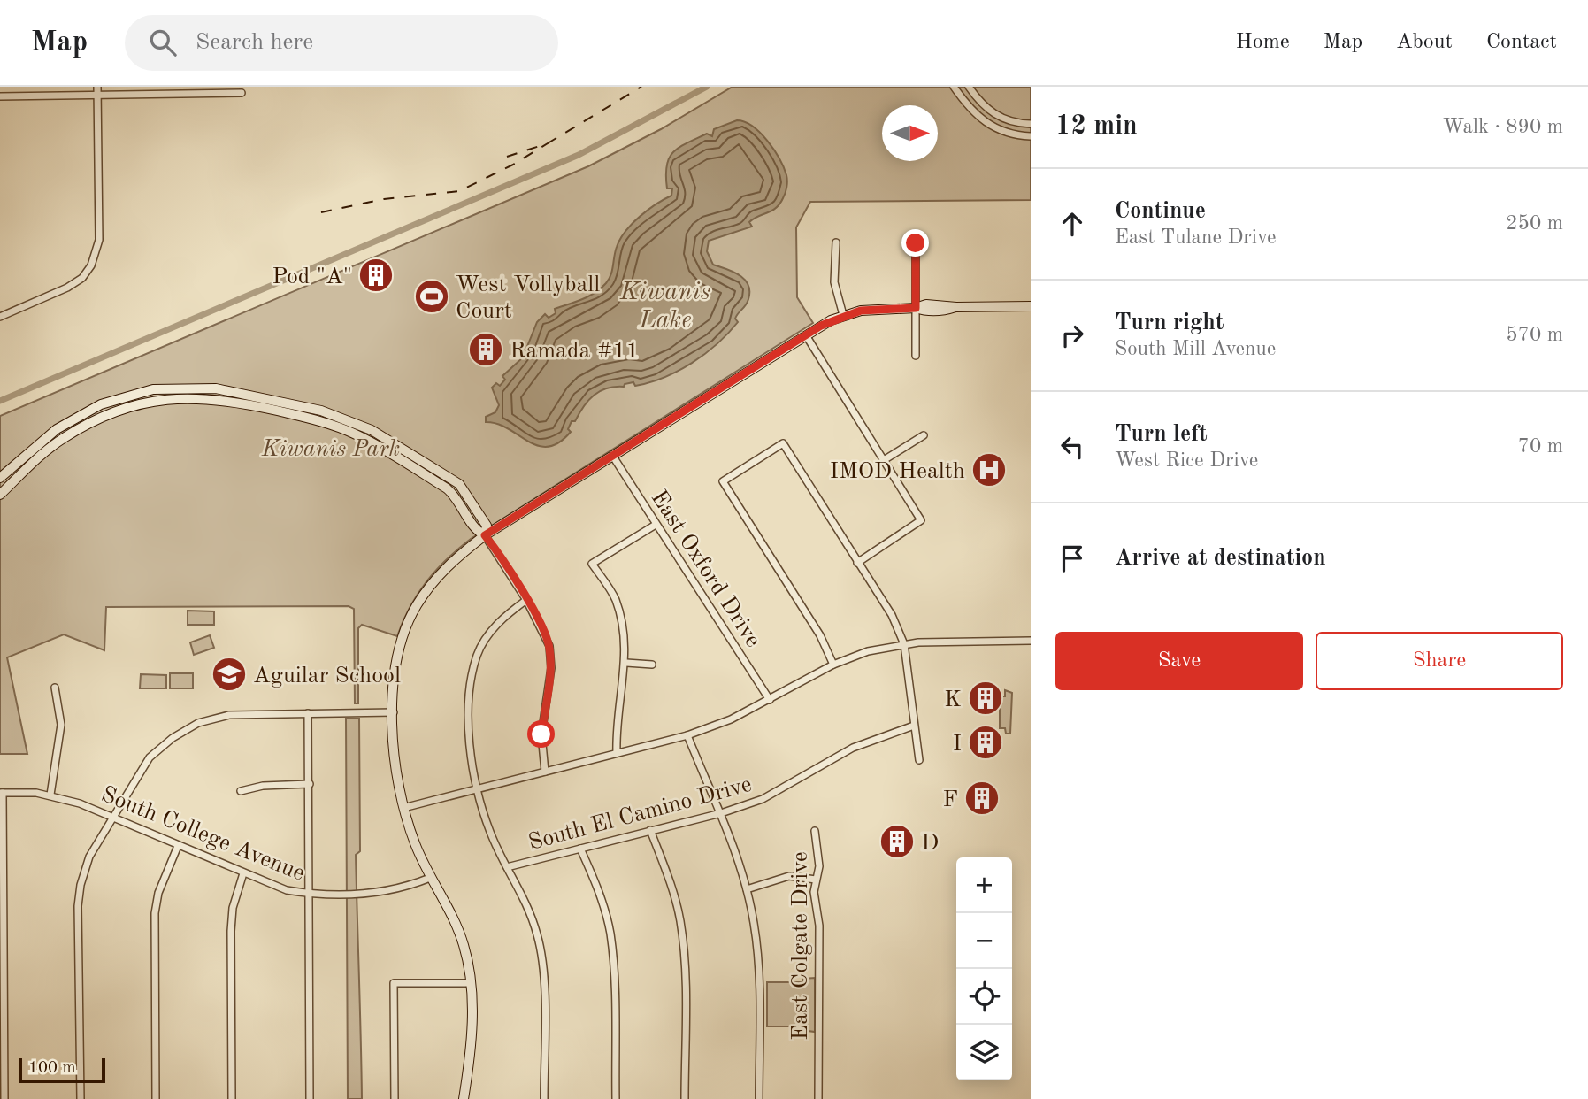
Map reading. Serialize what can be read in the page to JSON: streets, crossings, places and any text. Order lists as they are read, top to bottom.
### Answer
{
  "streets": {
    "street": [
      "East Oxford Drive",
      "South El Camino Drive",
      "South College Avenue",
      "East Colgate Drive"
    ]
  },
  "water": ["Kiwanis Lake"],
  "parks": ["Kiwanis Park"],
  "places": {
    "building": [
      "Pod \"A\"",
      "Ramada #11",
      "K",
      "I",
      "F",
      "D"
    ],
    "sports": ["West Vollyball Court"],
    "hospital": ["IMOD Health"],
    "school or university": ["Aguilar School"]
  },
  "scale_bar": "100 m",
  "north": "right",
  "page": {
    "header": "Map",
    "search": "Search here",
    "nav": [
      "Home",
      "Map",
      "About",
      "Contact"
    ],
    "heading": ["12 min", "Walk · 890 m"],
    "list": [
      ["Continue", "East Tulane Drive", "250 m"],
      ["Turn right", "South Mill Avenue", "570 m"],
      ["Turn left", "West Rice Drive", "70 m"],
      "Arrive at destination"
    ],
    "buttons": ["Save", "Share"],
    "map_buttons": ["+", "−"],
    "scale": "100 m"
  }
}
